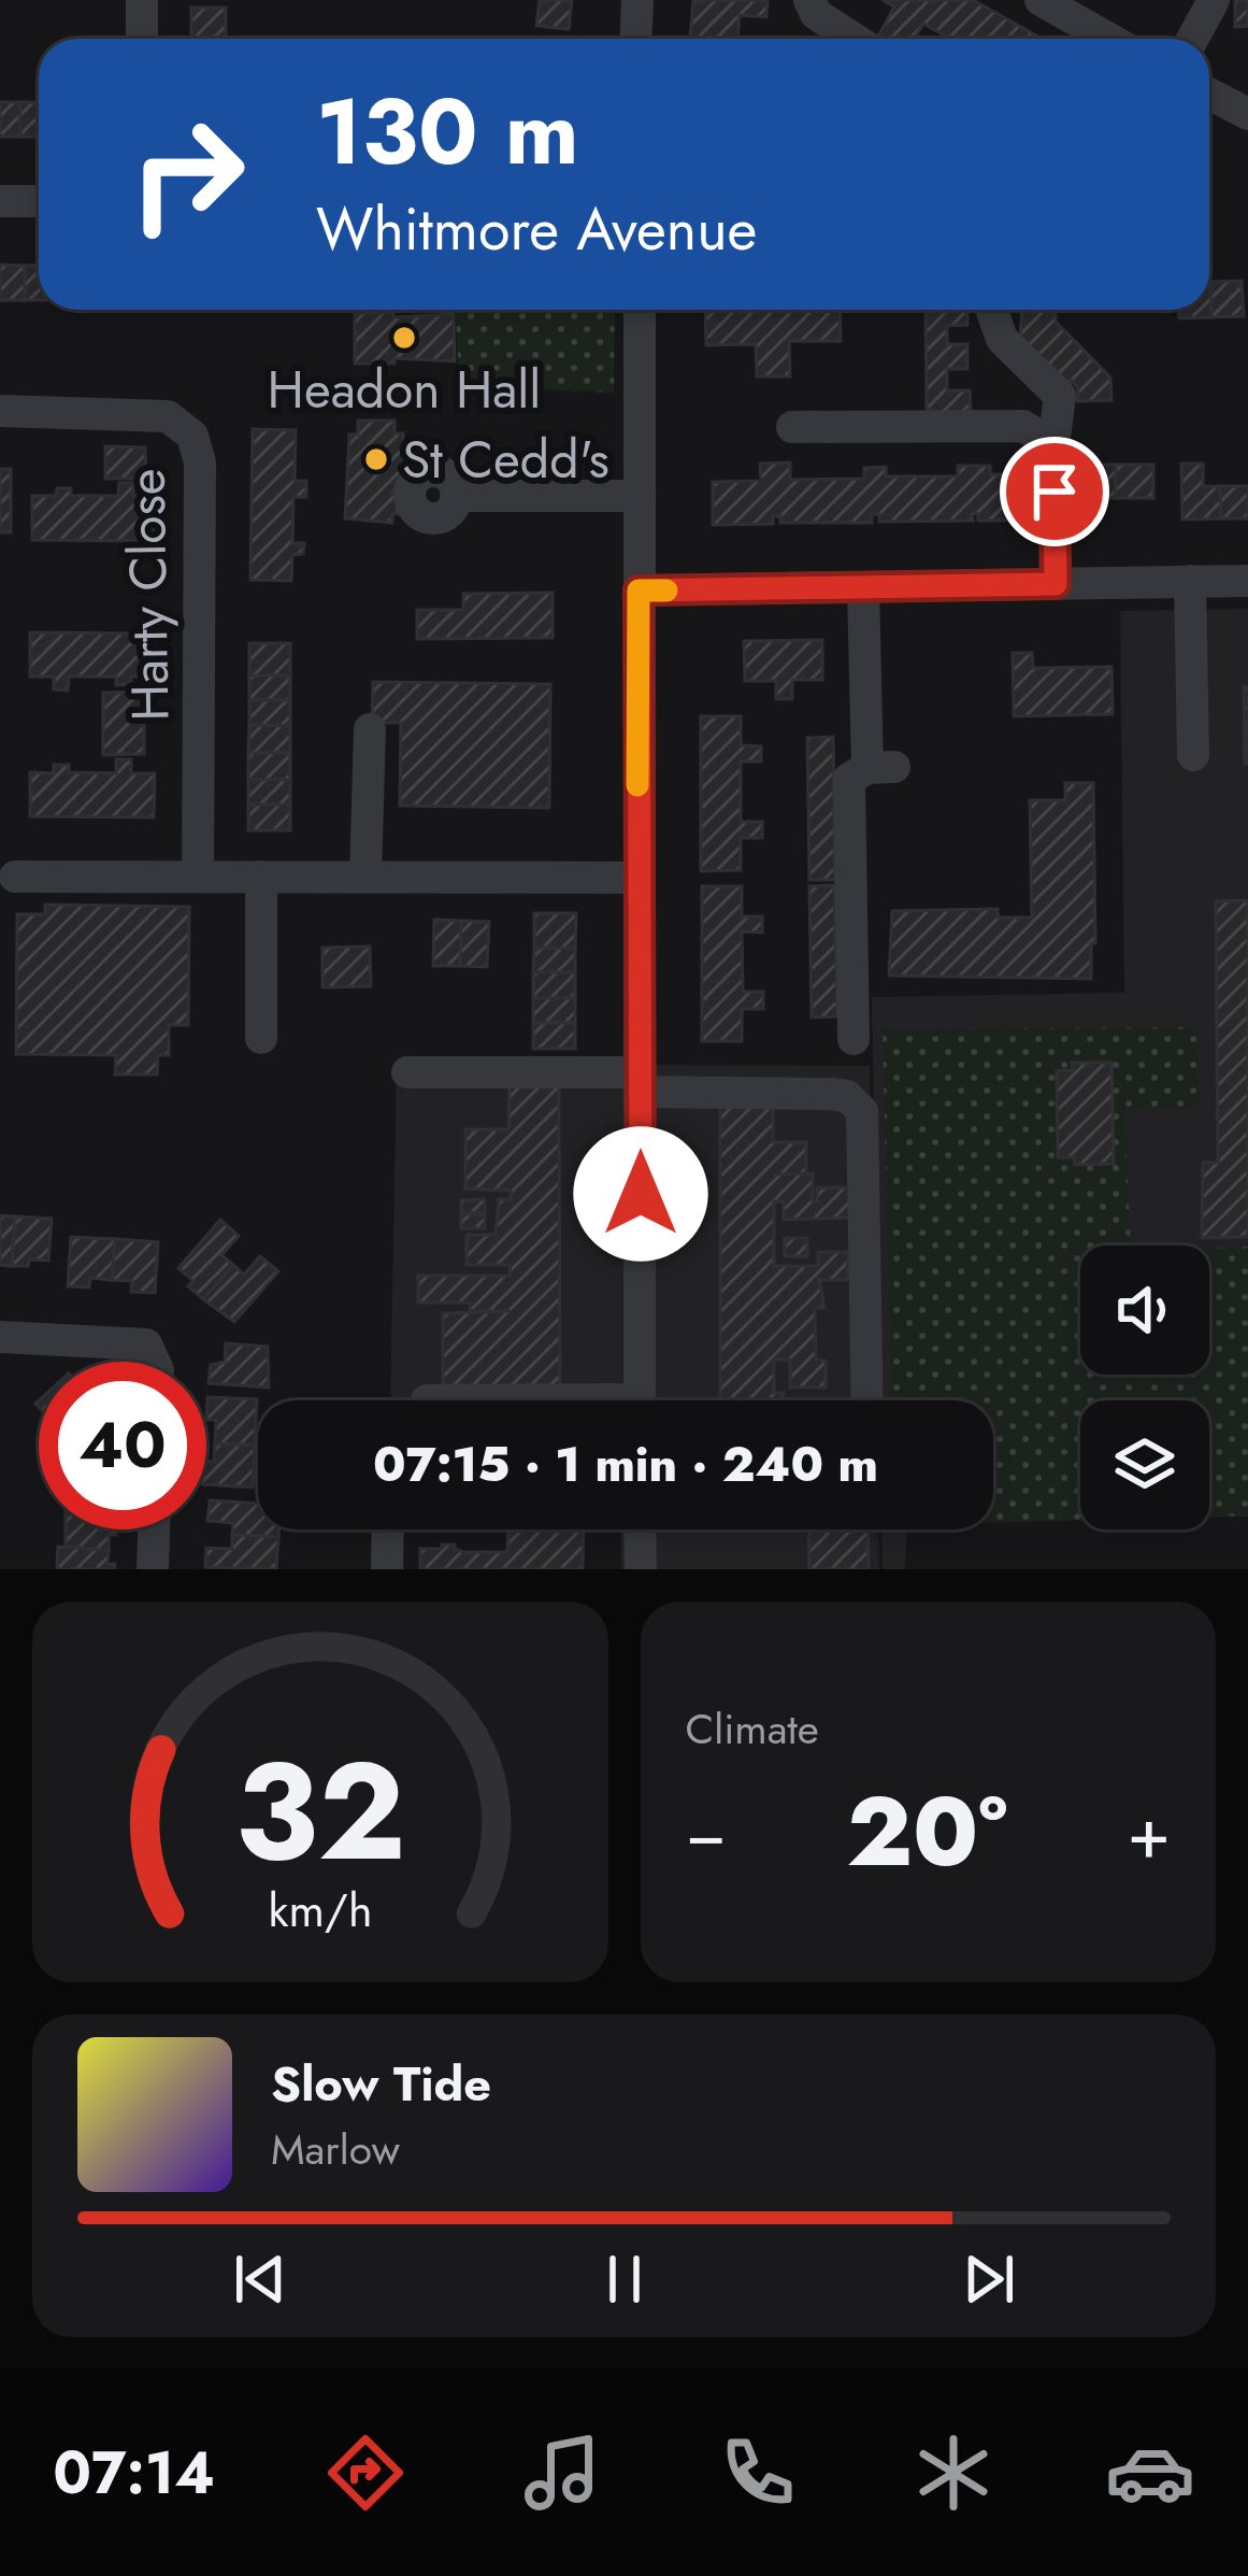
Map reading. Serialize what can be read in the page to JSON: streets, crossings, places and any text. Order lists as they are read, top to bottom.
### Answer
{
  "streets": {
    "street": ["Harty Close"]
  },
  "places": ["Headon Hall", "St Cedd's"],
  "page": {
    "turn": ["130 m", "Whitmore Avenue"],
    "limit": "40",
    "trip": "07:15 · 1 min · 240 m",
    "tile": "Climate",
    "heat": ["−", "20°", "+"],
    "song": ["Slow Tide", "Marlow"],
    "tabs": "07:14",
    "gauge": ["32", "km/h"]
  }
}
